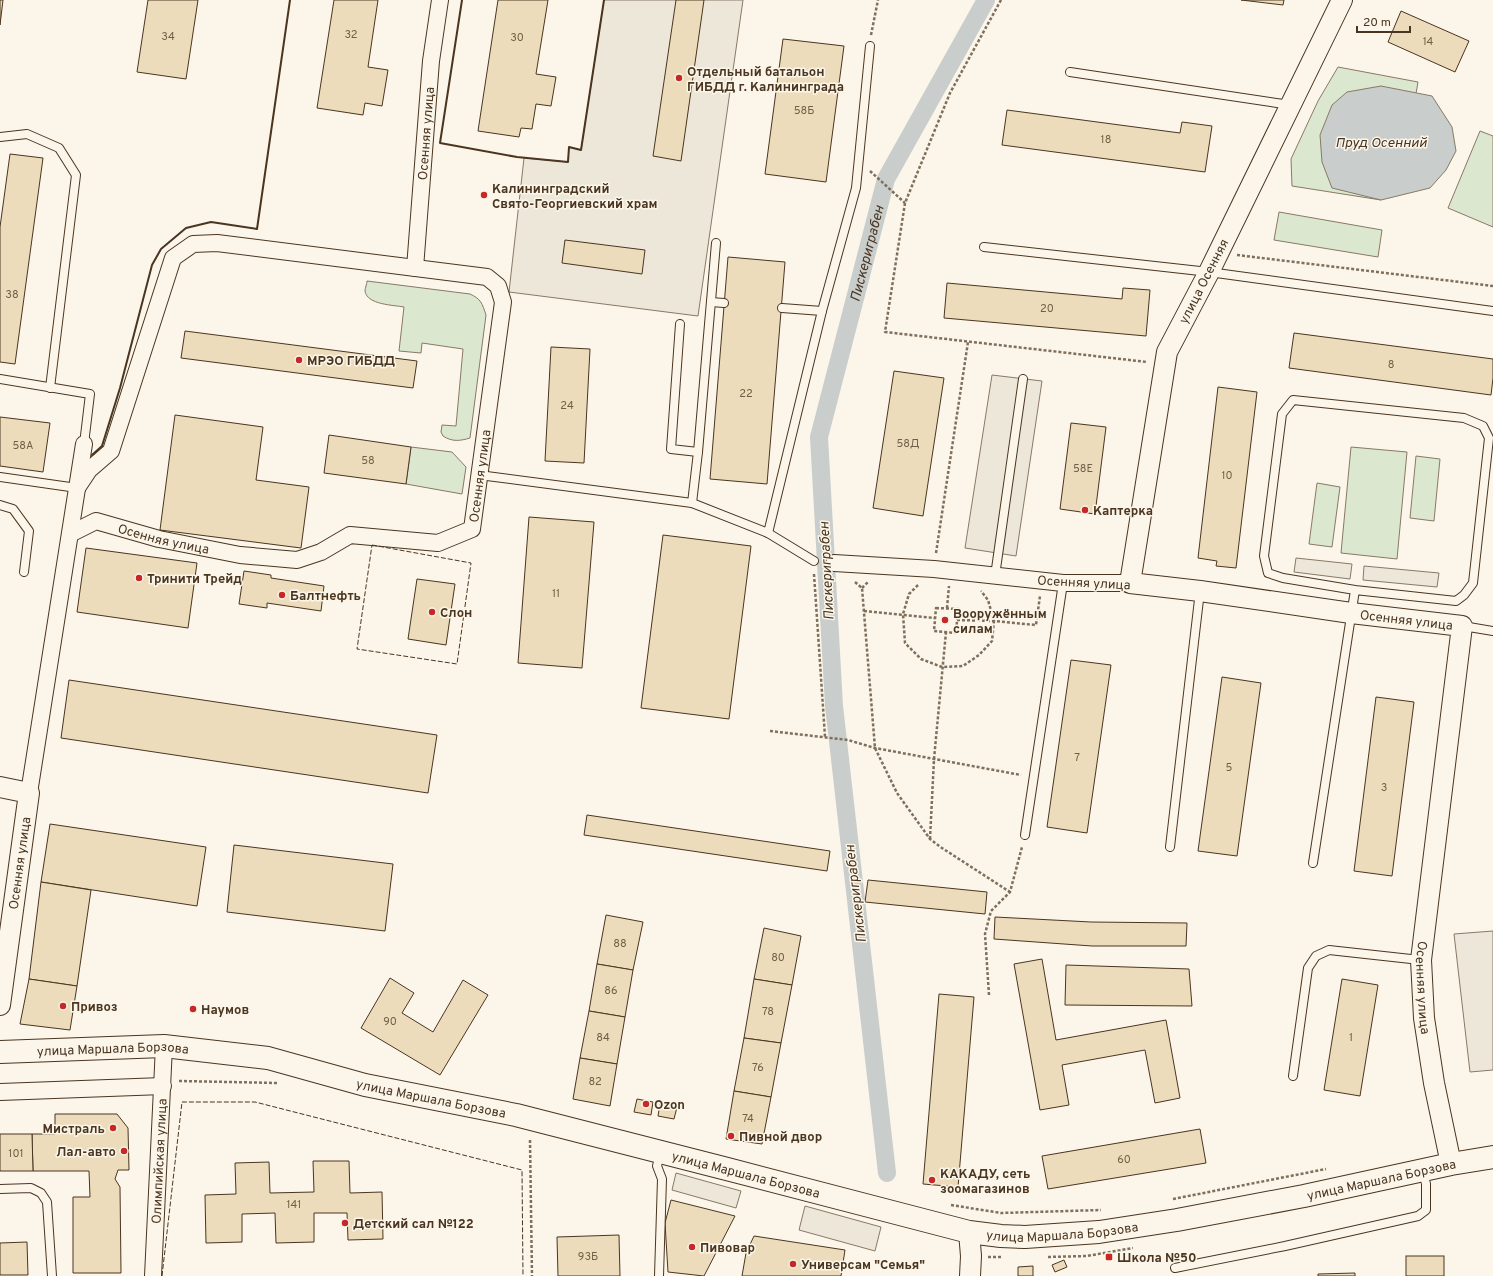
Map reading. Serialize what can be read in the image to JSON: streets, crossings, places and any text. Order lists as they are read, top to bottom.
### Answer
{
  "streets": {
    "main road": ["улица Маршала Борзова"],
    "street": ["Осенняя улица", "улица Осенняя", "Олимпийская улица"]
  },
  "crossings": [
    ["Осенняя улица", "улица Осенняя"],
    ["Осенняя улица", "улица Маршала Борзова"],
    ["улица Маршала Борзова", "Олимпийская улица"]
  ],
  "water": ["Пруд Осенний", "Пискериграбен"],
  "places": {
    "other": [
      "Отдельный батальон ГИБДД г. Калининграда",
      "Калининградский Свято-Георгиевский храм",
      "МРЭО ГИБДД",
      "Каптерка",
      "Тринити Трейд",
      "Балтнефть",
      "Слон",
      "Вооружённым силам",
      "Привоз",
      "Наумов",
      "Ozon",
      "Мистраль",
      "Пивной двор",
      "Лал-авто",
      "КАКАДУ, сеть зоомагазинов",
      "Детский сал №122",
      "Пивовар",
      "Универсам \"Семья\""
    ],
    "transit": ["Школа №50"]
  },
  "house_numbers": [
    "32",
    "34",
    "30",
    "14",
    "58Б",
    "18",
    "38",
    "20",
    "8",
    "22",
    "24",
    "58Д",
    "58А",
    "58",
    "58Е",
    "10",
    "11",
    "7",
    "5",
    "3",
    "88",
    "80",
    "86",
    "78",
    "90",
    "84",
    "1",
    "76",
    "82",
    "74",
    "101",
    "60",
    "141",
    "93Б"
  ],
  "scale_bar": "20 m"
}
